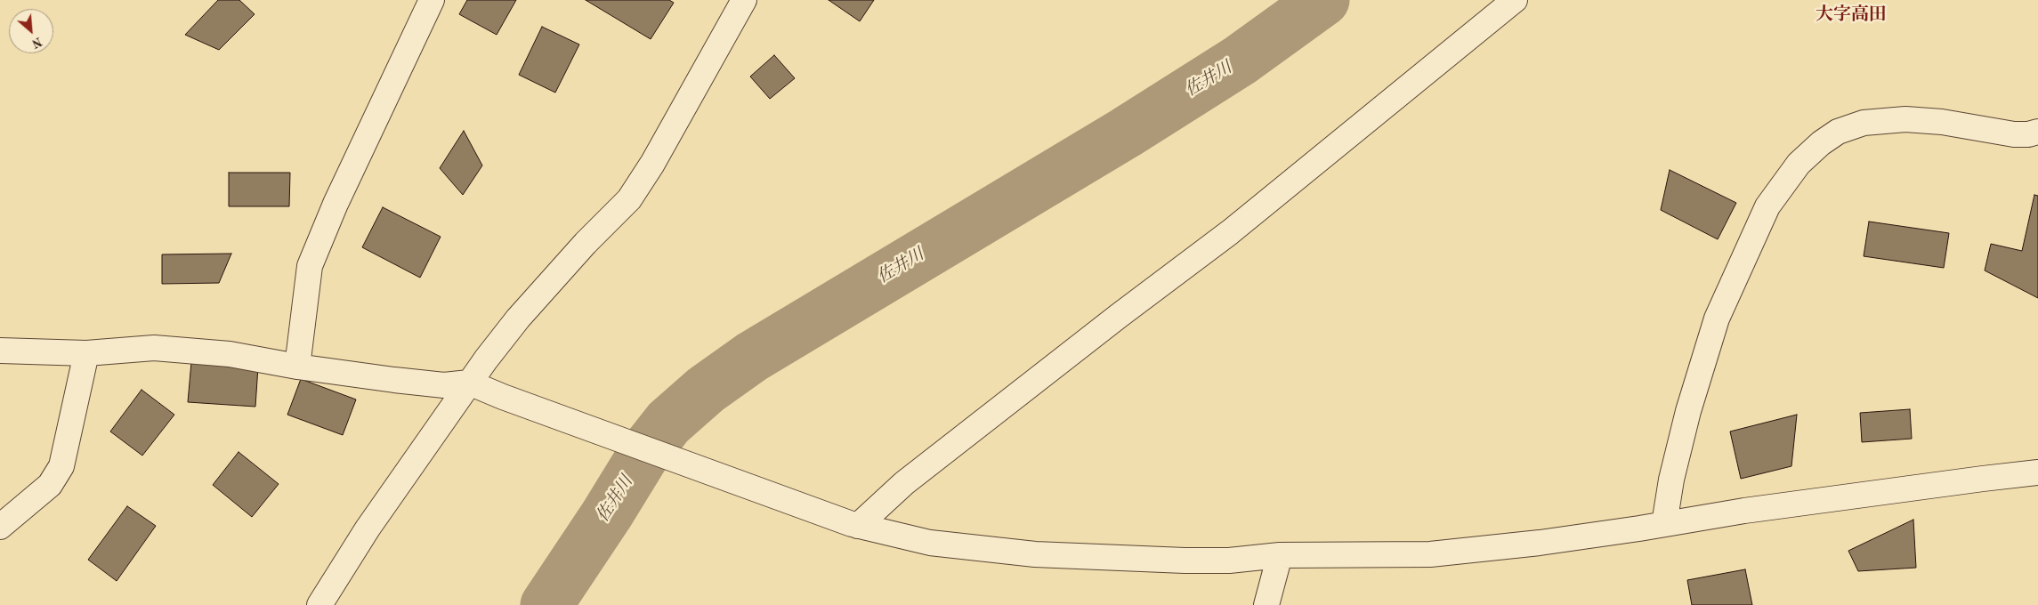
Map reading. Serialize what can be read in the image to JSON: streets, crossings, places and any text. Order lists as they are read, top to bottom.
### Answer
{
  "districts": ["大字高田"],
  "water": ["佐井川"],
  "north": "bottom right"
}
